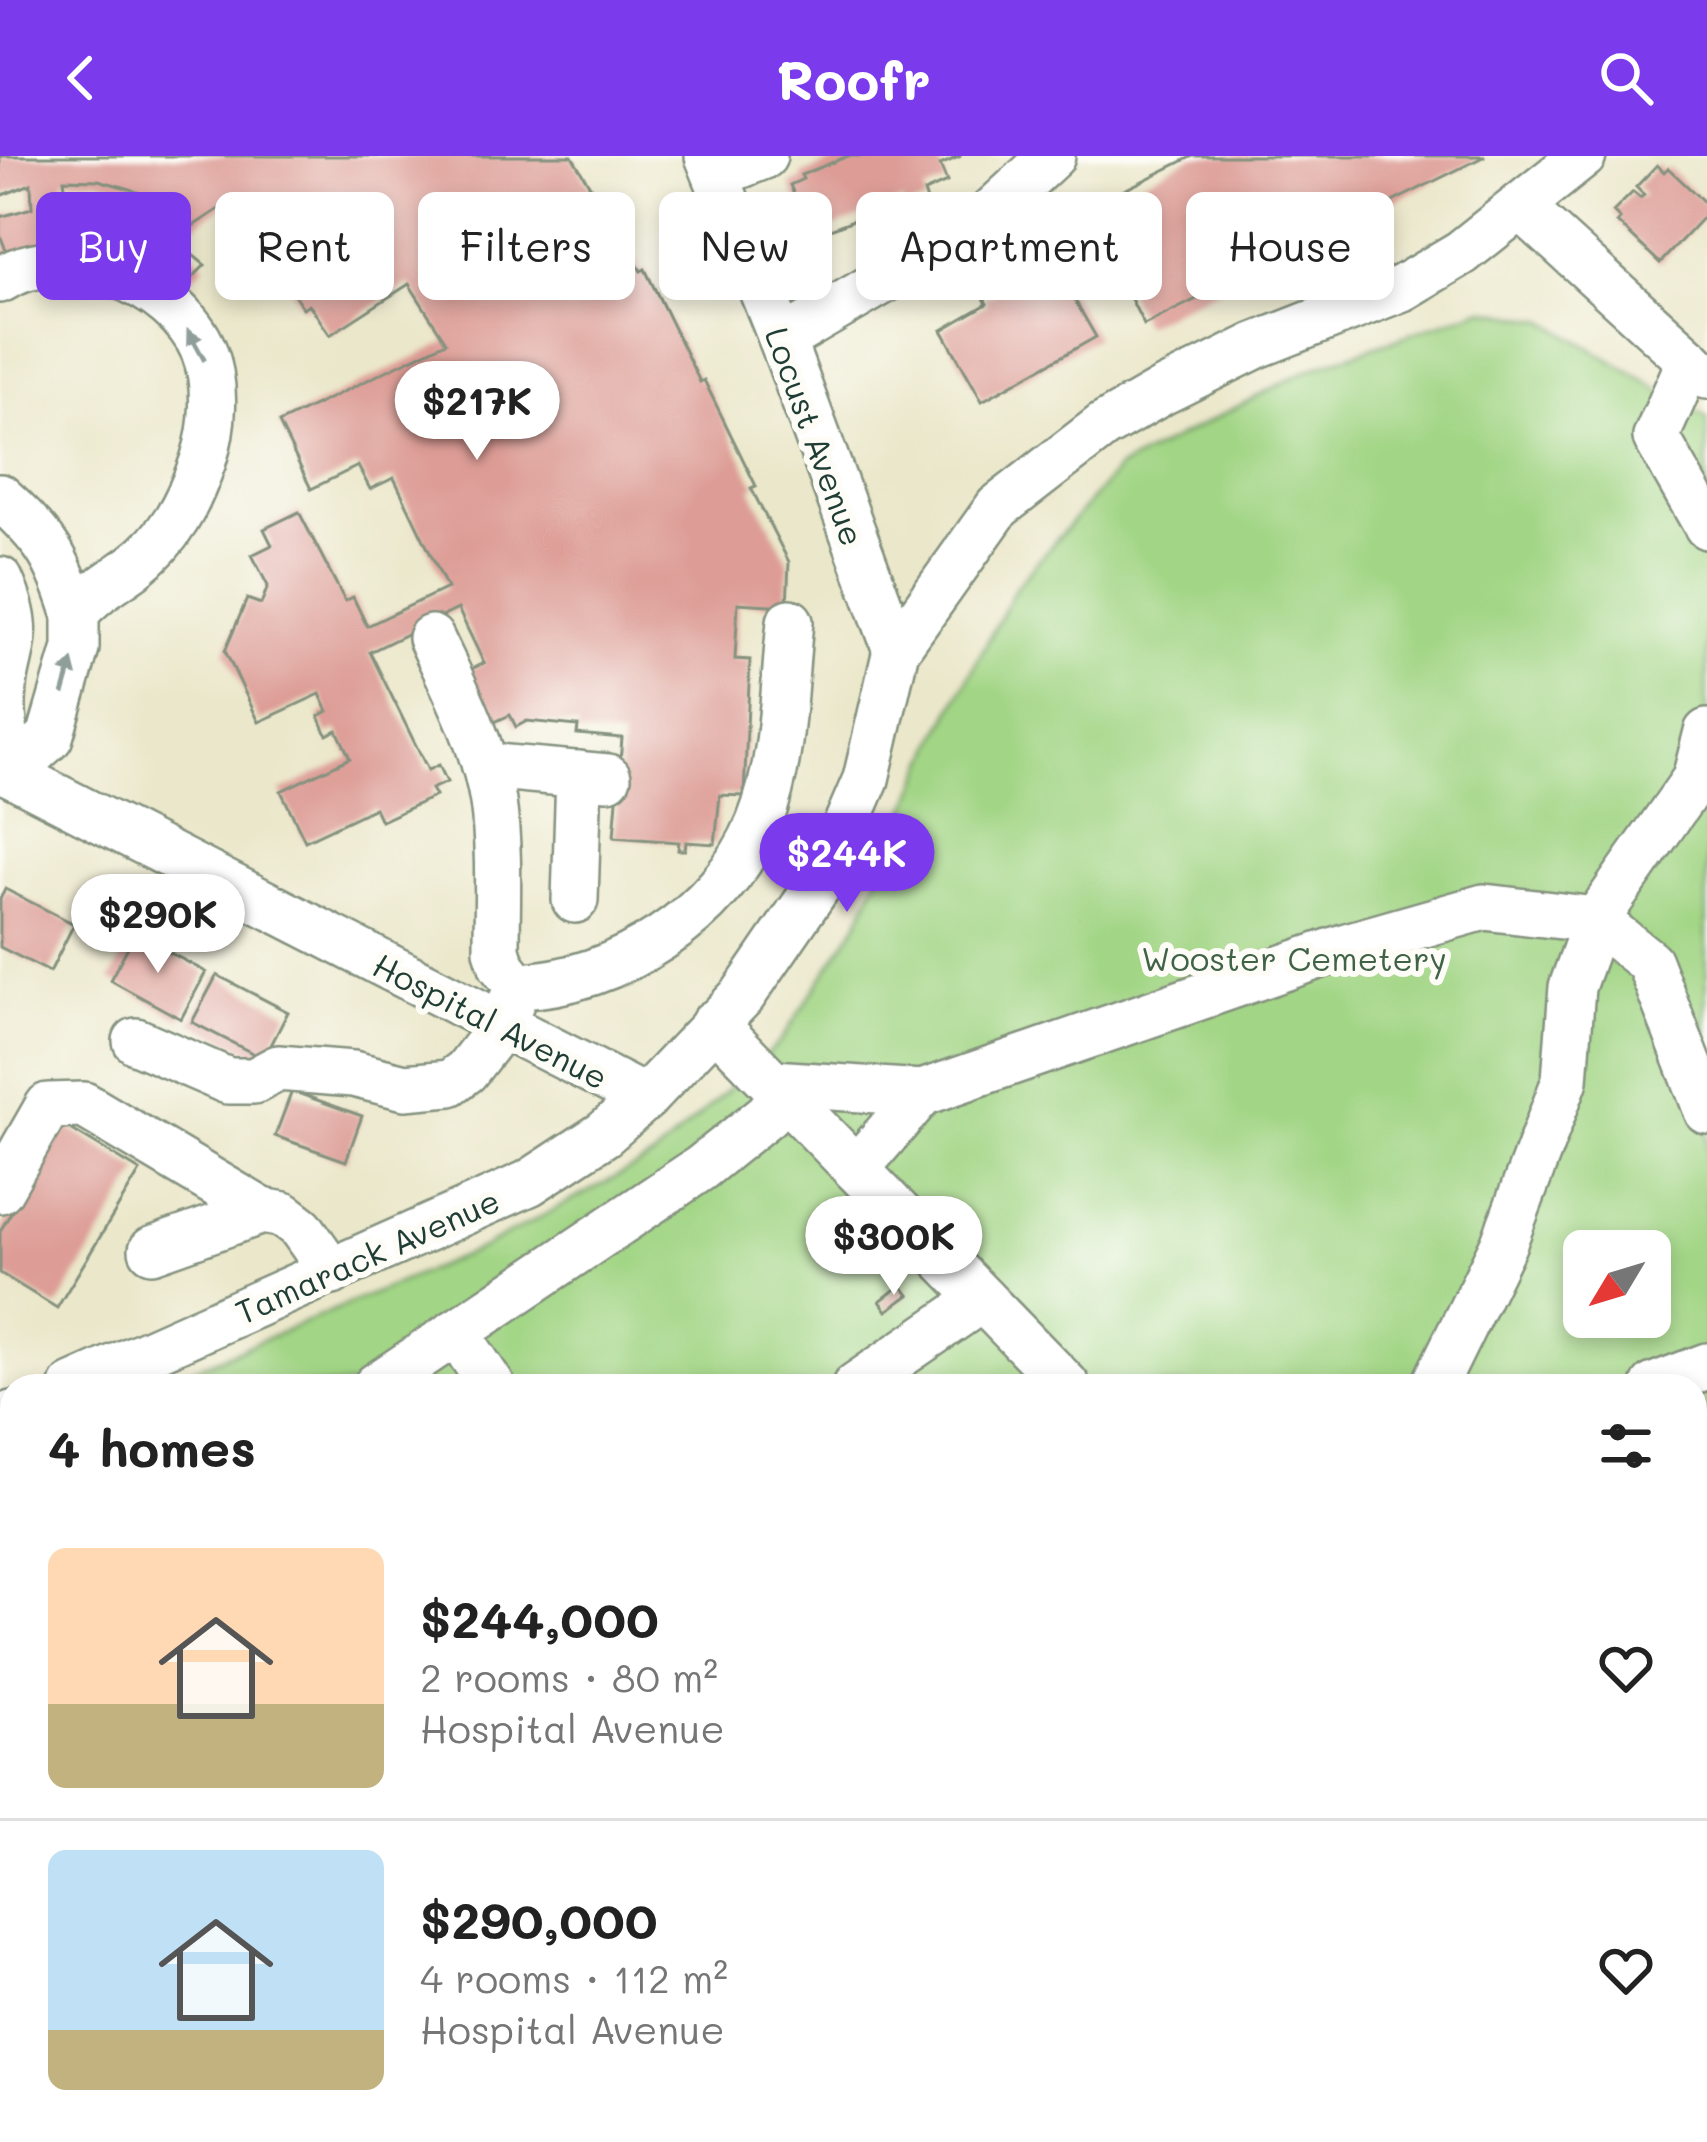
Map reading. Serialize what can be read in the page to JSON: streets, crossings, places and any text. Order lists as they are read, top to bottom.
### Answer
{
  "streets": {
    "street": ["Locust Avenue", "Hospital Avenue", "Tamarack Avenue"]
  },
  "crossings": [
    ["Locust Avenue", "Hospital Avenue"],
    ["Hospital Avenue", "Tamarack Avenue"]
  ],
  "parks": ["Wooster Cemetery"],
  "north": "bottom left",
  "page": {
    "header": "Roofr",
    "chip": [
      "Buy",
      "Rent",
      "Filters",
      "New",
      "Apartment",
      "House"
    ],
    "price": [
      "$217K",
      "$244K",
      "$290K",
      "$300K"
    ],
    "heading": "4 homes",
    "list": [
      {
        "name": "$244,000",
        "note": "2 rooms · 80 m² · Hospital Avenue"
      },
      {
        "name": "$290,000",
        "note": "4 rooms · 112 m² · Hospital Avenue"
      }
    ]
  }
}
